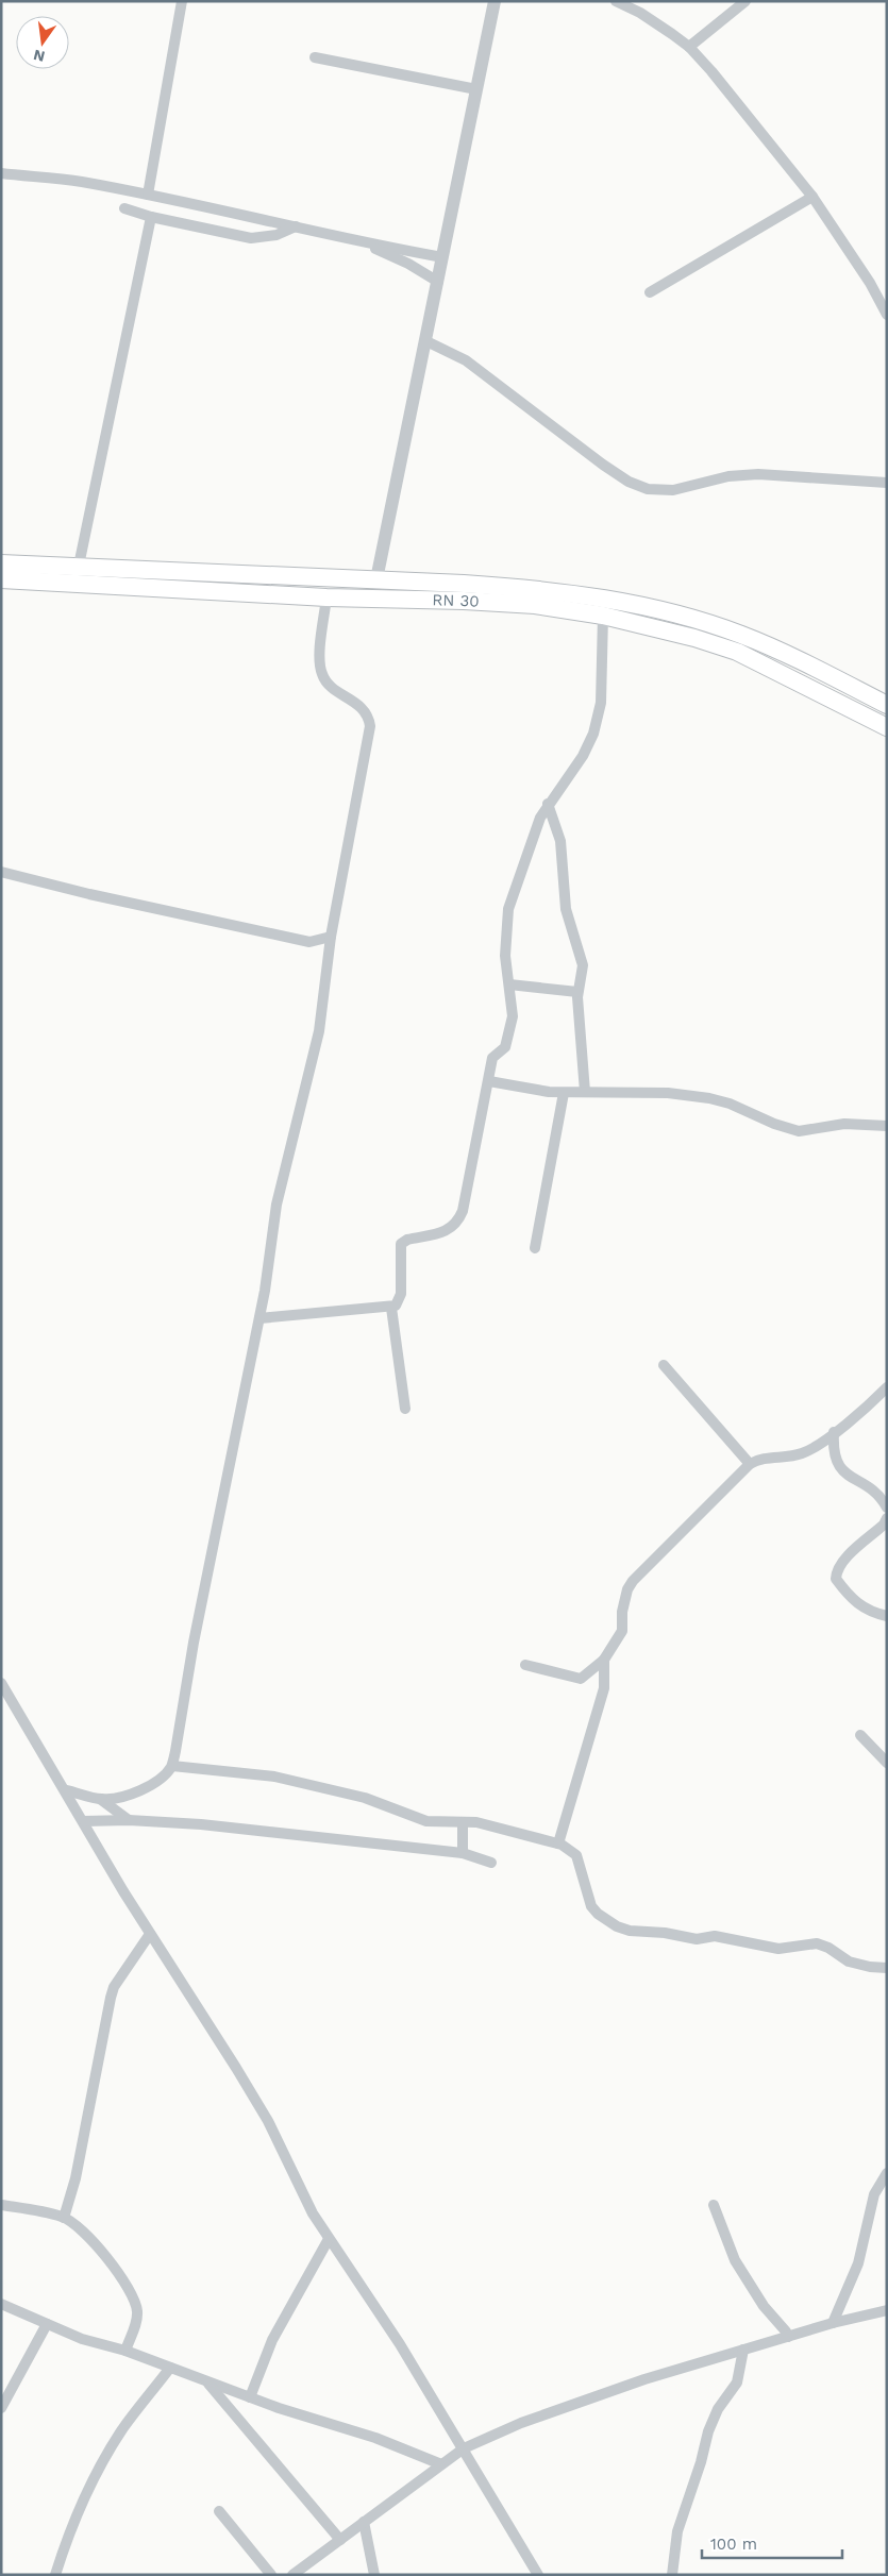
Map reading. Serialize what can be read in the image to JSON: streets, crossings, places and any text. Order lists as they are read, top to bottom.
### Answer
{
  "streets": {
    "main road": ["RN 30"]
  },
  "scale_bar": "100 m",
  "north": "bottom"
}
